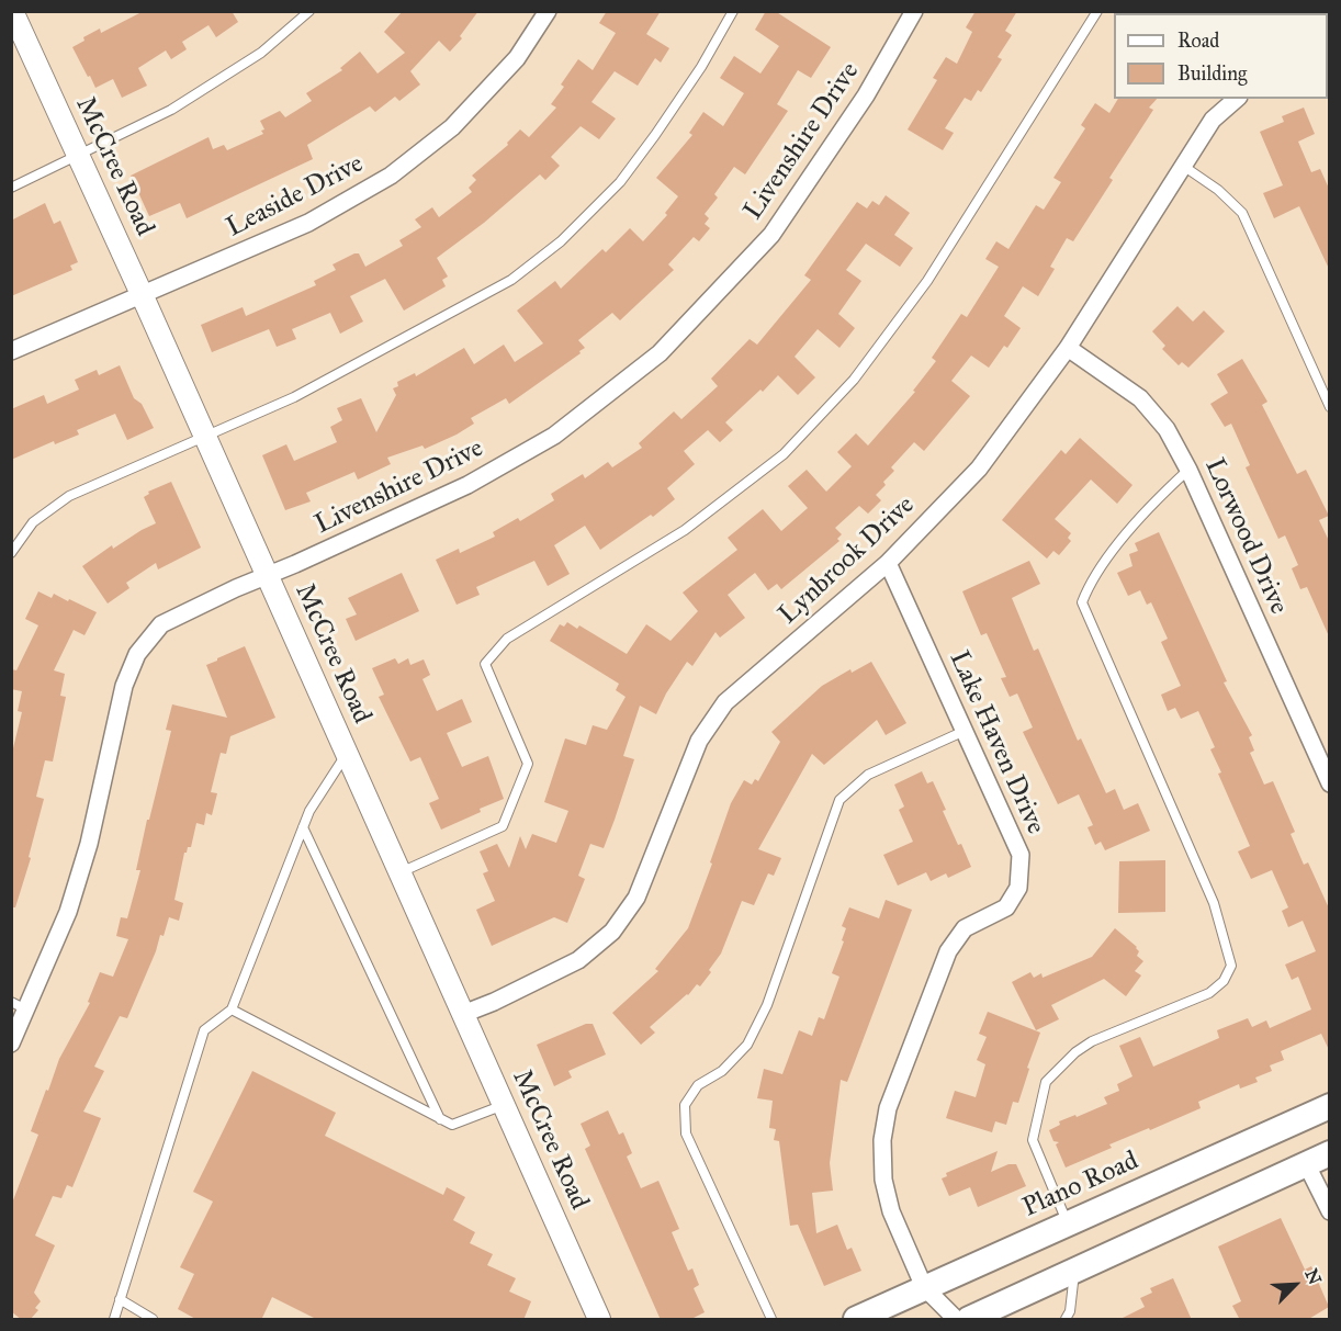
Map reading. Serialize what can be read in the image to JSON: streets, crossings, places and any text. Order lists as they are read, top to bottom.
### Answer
{
  "streets": {
    "main road": ["Plano Road"],
    "street": [
      "Livenshire Drive",
      "McCree Road",
      "Leaside Drive",
      "Lorwood Drive",
      "Lynbrook Drive",
      "Lake Haven Drive"
    ]
  },
  "crossings": [
    ["Livenshire Drive", "McCree Road"],
    ["McCree Road", "Leaside Drive"],
    ["McCree Road", "Lynbrook Drive"],
    ["Lorwood Drive", "Lynbrook Drive"],
    ["Lynbrook Drive", "Lake Haven Drive"],
    ["Lake Haven Drive", "Plano Road"]
  ],
  "legend": ["Road", "Building"],
  "north": "top right"
}
